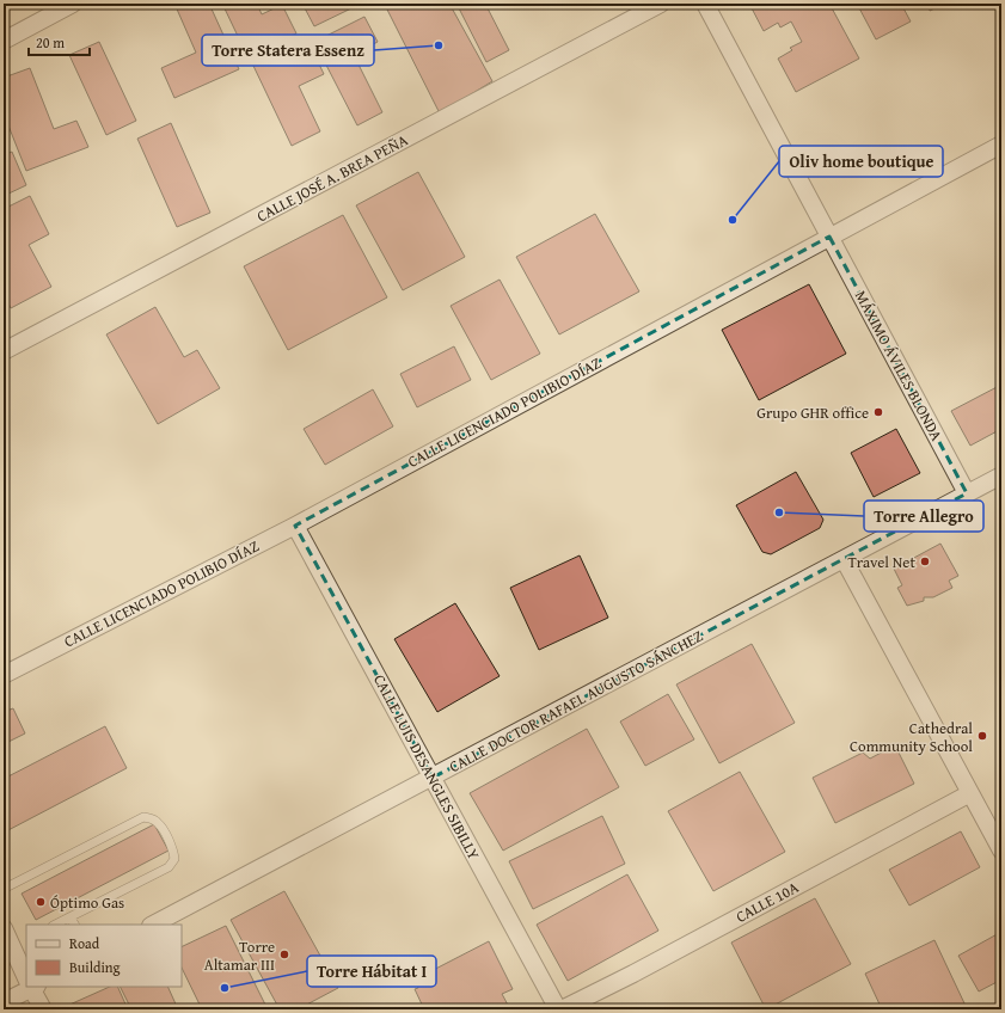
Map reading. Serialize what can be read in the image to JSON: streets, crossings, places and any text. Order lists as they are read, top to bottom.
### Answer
{
  "streets": {
    "street": [
      "CALLE JOSÉ A. BREA PEÑA",
      "MÁXIMO ÁVILES BLONDA",
      "CALLE LICENCIADO POLIBIO DÍAZ",
      "CALLE DOCTOR RAFAEL AUGUSTO SÁNCHEZ",
      "CALLE LUIS DESANGLES SIBILLY",
      "CALLE 10A"
    ]
  },
  "crossings": [
    ["MÁXIMO ÁVILES BLONDA", "CALLE LICENCIADO POLIBIO DÍAZ"],
    ["MÁXIMO ÁVILES BLONDA", "CALLE DOCTOR RAFAEL AUGUSTO SÁNCHEZ"],
    ["CALLE LICENCIADO POLIBIO DÍAZ", "CALLE LUIS DESANGLES SIBILLY"],
    ["CALLE DOCTOR RAFAEL AUGUSTO SÁNCHEZ", "CALLE LUIS DESANGLES SIBILLY"]
  ],
  "places": [
    "Torre Statera Essenz",
    "Oliv home boutique",
    "Grupo GHR office",
    "Torre Allegro",
    "Travel Net",
    "Cathedral Community School",
    "Óptimo Gas",
    "Torre Altamar III",
    "Torre Hábitat I"
  ],
  "legend": ["Road", "Building"],
  "scale_bar": "20 m"
}
